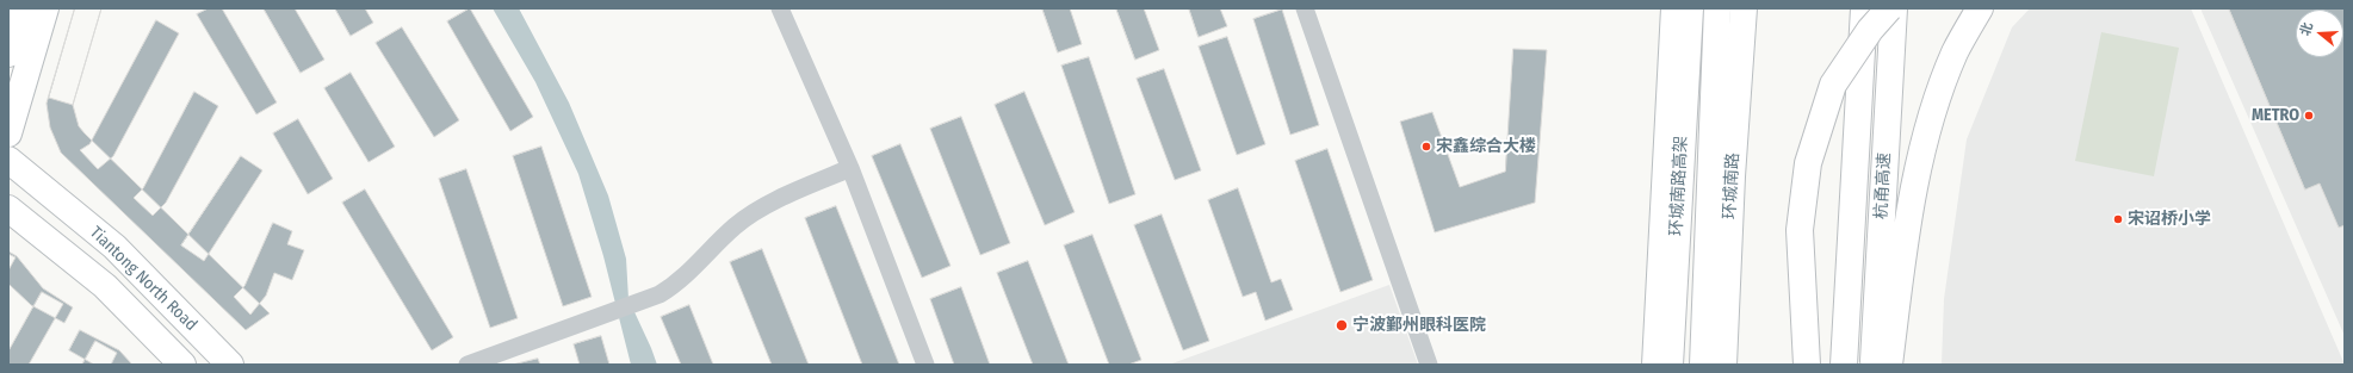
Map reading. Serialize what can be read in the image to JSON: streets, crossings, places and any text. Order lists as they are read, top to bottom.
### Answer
{
  "streets": {
    "main road": [
      "环城南路高架",
      "环城南路",
      "杭甬高速",
      "Tiantong North Road"
    ]
  },
  "places": [
    "METRO",
    "宋鑫综合大楼",
    "宋诏桥小学",
    "宁波鄞州眼科医院"
  ],
  "north": "left"
}
